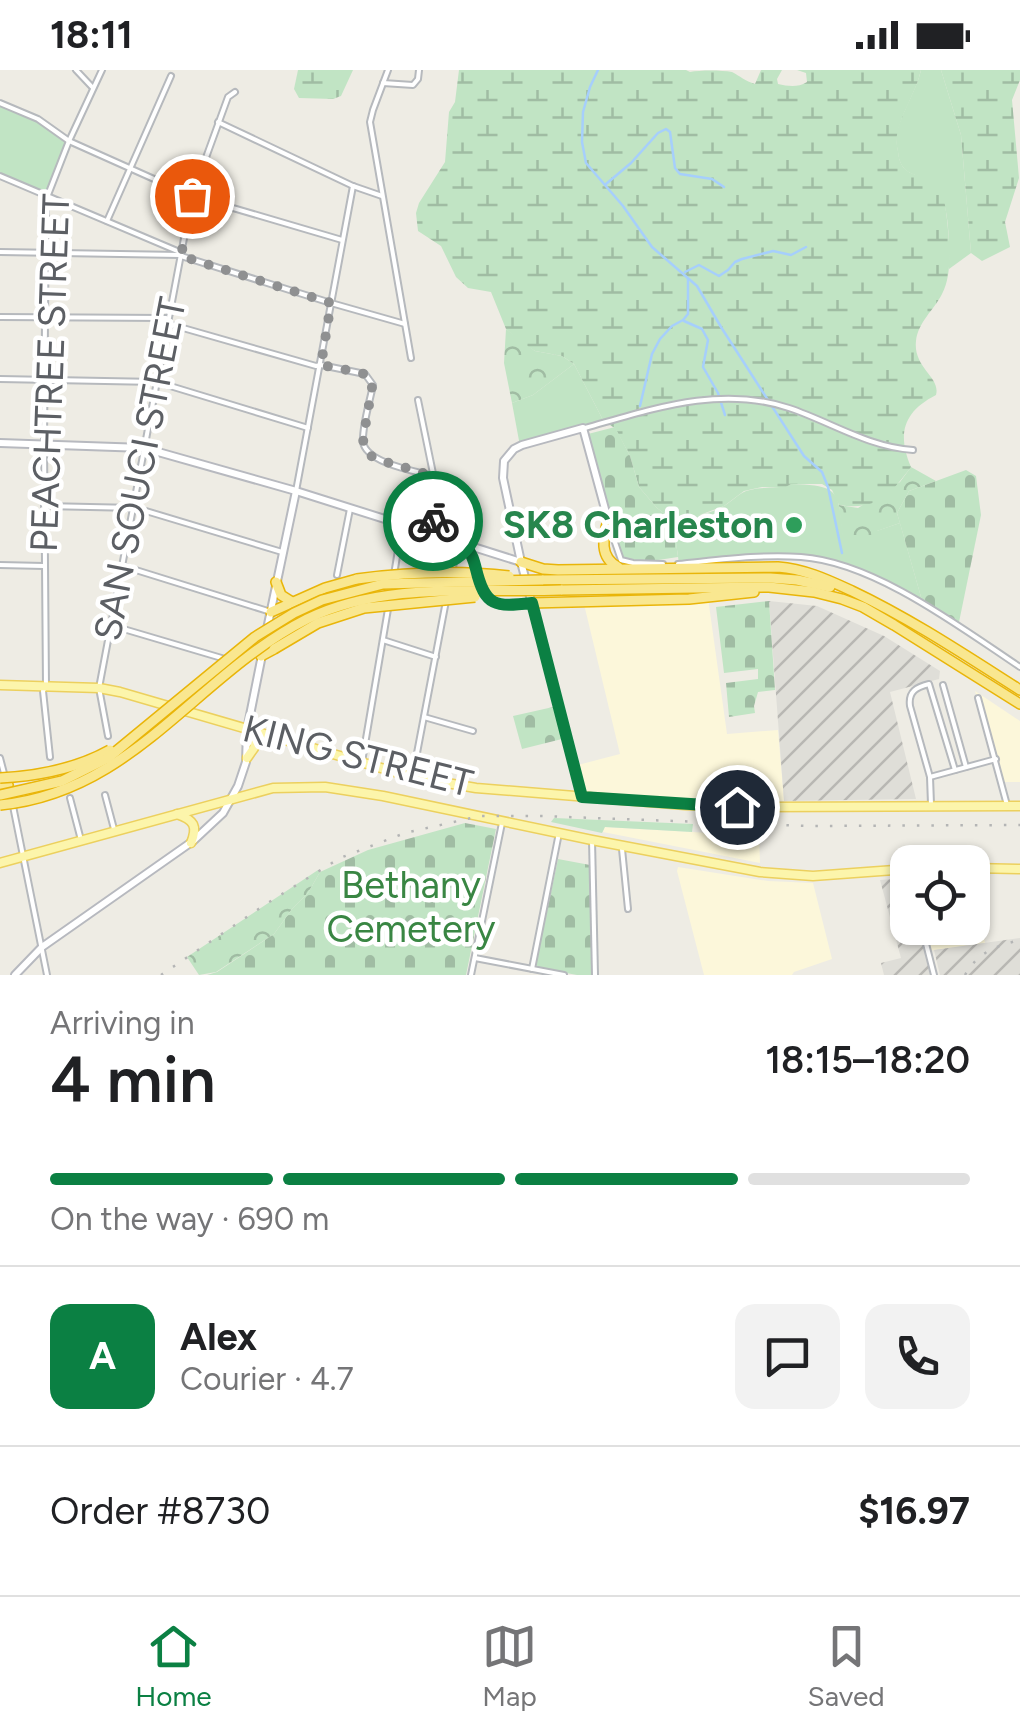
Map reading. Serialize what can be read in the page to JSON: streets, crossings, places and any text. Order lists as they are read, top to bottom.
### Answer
{
  "streets": {
    "main road": ["KING STREET"],
    "street": ["PEACHTREE STREET", "SAN SOUCI STREET"]
  },
  "crossings": [
    ["PEACHTREE STREET", "KING STREET"],
    ["SAN SOUCI STREET", "KING STREET"]
  ],
  "parks": ["Bethany Cemetery"],
  "places": ["SK8 Charleston"],
  "page": {
    "status": "18:11",
    "heading": ["4 min", "Arriving in", "18:15–18:20"],
    "panel": [
      "Alex",
      "Courier · 4.7",
      "Order #8730",
      "$16.97"
    ],
    "bar": "On the way · 690 m",
    "round": "A",
    "tabs": ["Home", "Map", "Saved"]
  }
}
